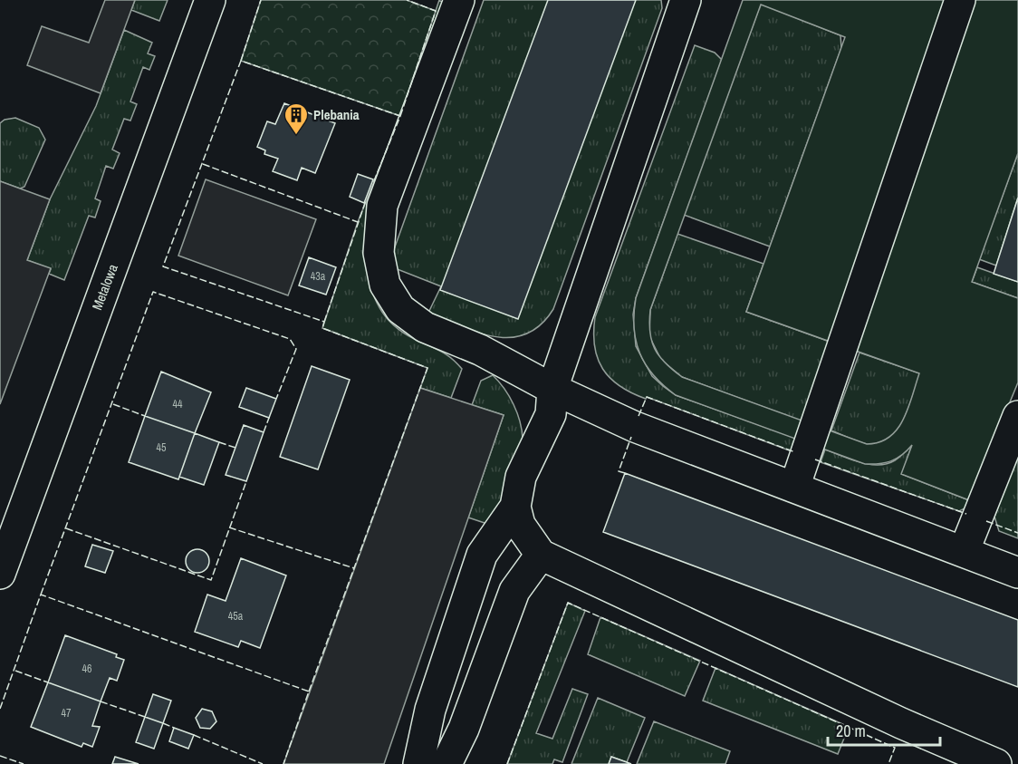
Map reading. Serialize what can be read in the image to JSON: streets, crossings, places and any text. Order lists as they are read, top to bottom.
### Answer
{
  "streets": {
    "main road": ["Metalowa"]
  },
  "places": {
    "building": ["Plebania"]
  },
  "house_numbers": [
    "43a",
    "44",
    "45",
    "45a",
    "46",
    "47"
  ],
  "scale_bar": "20 m"
}
